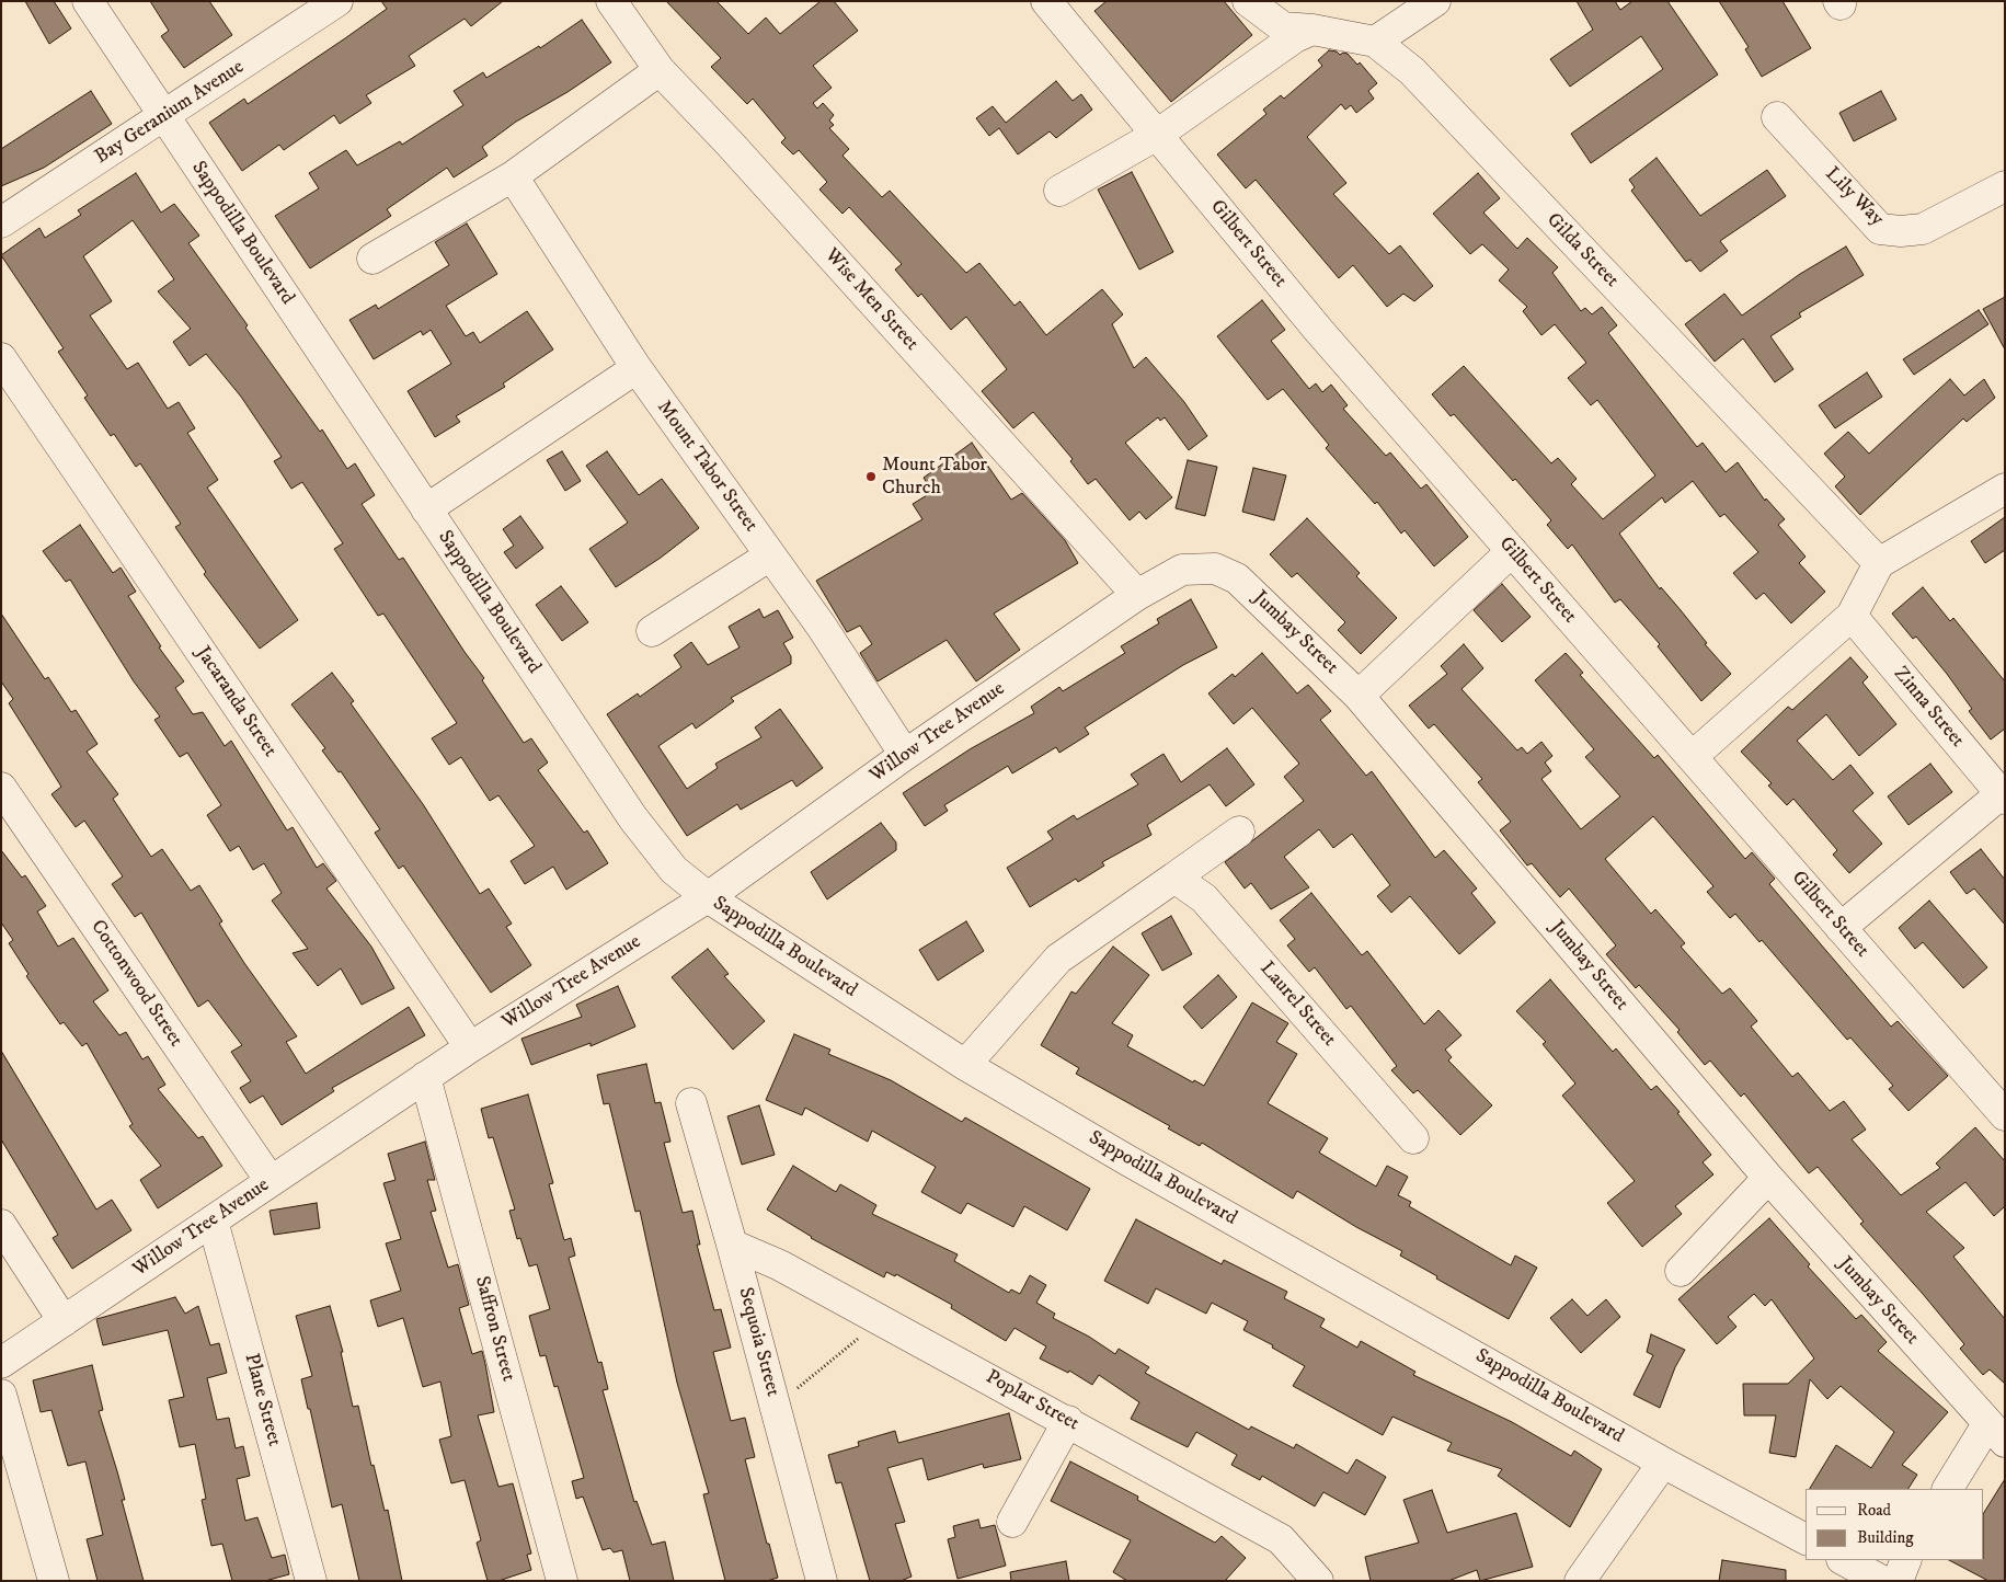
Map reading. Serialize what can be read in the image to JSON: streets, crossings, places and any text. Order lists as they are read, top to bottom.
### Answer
{
  "streets": {
    "street": [
      "Bay Geranium Avenue",
      "Lily Way",
      "Sappodilla Boulevard",
      "Gilbert Street",
      "Gilda Street",
      "Wise Men Street",
      "Mount Tabor Street",
      "Jumbay Street",
      "Jacaranda Street",
      "Zinna Street",
      "Willow Tree Avenue",
      "Cottonwood Street",
      "Laurel Street",
      "Saffron Street",
      "Sequoia Street",
      "Plane Street",
      "Poplar Street"
    ]
  },
  "crossings": [
    ["Bay Geranium Avenue", "Sappodilla Boulevard"],
    ["Sappodilla Boulevard", "Willow Tree Avenue"],
    ["Wise Men Street", "Jumbay Street"],
    ["Wise Men Street", "Willow Tree Avenue"],
    ["Mount Tabor Street", "Willow Tree Avenue"],
    ["Jumbay Street", "Willow Tree Avenue"],
    ["Jacaranda Street", "Willow Tree Avenue"],
    ["Willow Tree Avenue", "Cottonwood Street"],
    ["Willow Tree Avenue", "Saffron Street"],
    ["Willow Tree Avenue", "Plane Street"],
    ["Sequoia Street", "Poplar Street"]
  ],
  "places": ["Mount Tabor Church"],
  "legend": ["Road", "Building"]
}
